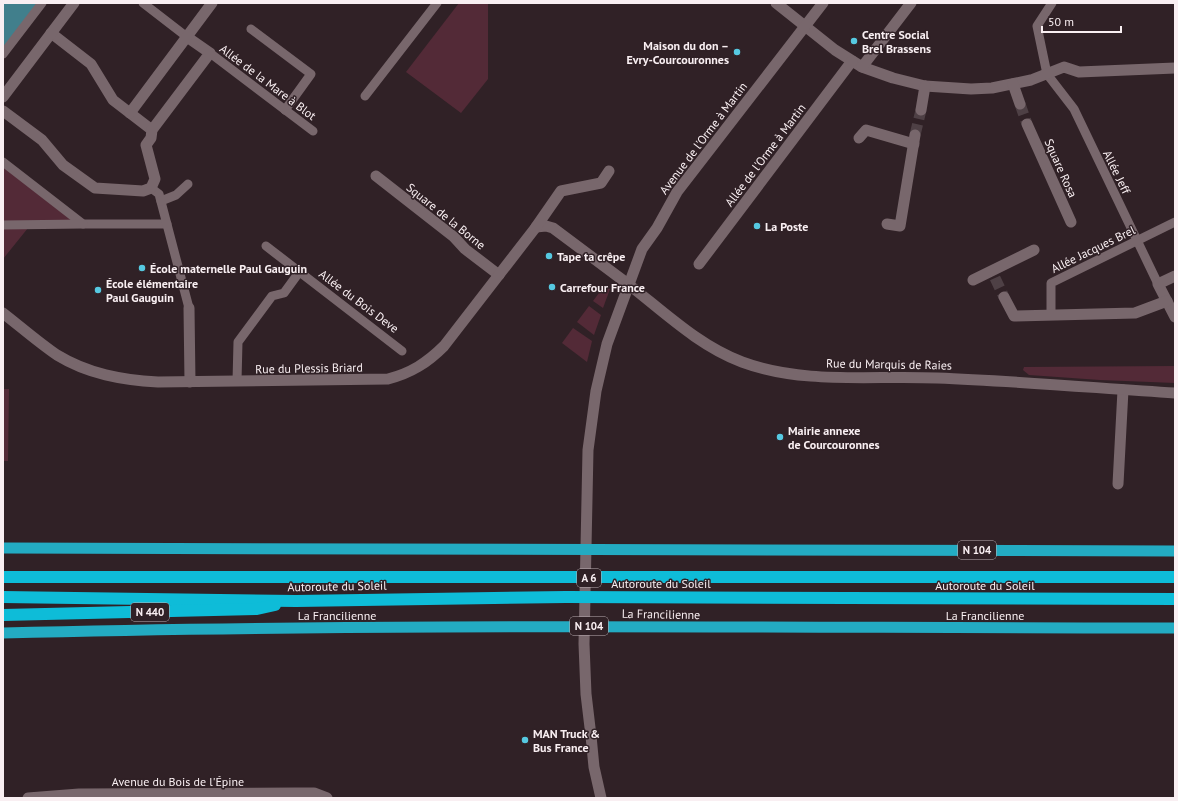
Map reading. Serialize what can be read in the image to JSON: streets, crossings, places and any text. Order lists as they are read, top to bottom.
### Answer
{
  "streets": {
    "highway": [
      "N 104",
      "A 6",
      "Autoroute du Soleil",
      "N 440",
      "La Francilienne"
    ],
    "street": [
      "Allée de la Mare à Blot",
      "Avenue de l'Orme à Martin",
      "Allée de l'Orme à Martin",
      "Square Rosa",
      "Allée Jeff",
      "Square de la Borne",
      "Allée Jacques Brel",
      "Allée du Bois Deve",
      "Rue du Marquis de Raies",
      "Rue du Plessis Briard",
      "Avenue du Bois de l'Épine"
    ]
  },
  "crossings": [
    ["Avenue de l'Orme à Martin", "Rue du Marquis de Raies"],
    ["Allée Jeff", "Allée Jacques Brel"],
    ["Square de la Borne", "Rue du Plessis Briard"],
    ["Allée du Bois Deve", "Rue du Plessis Briard"],
    ["Rue du Marquis de Raies", "Rue du Plessis Briard"],
    ["Autoroute du Soleil", "N 440"]
  ],
  "places": [
    "Centre Social Brel Brassens",
    "Maison du don – Evry-Courcouronnes",
    "La Poste",
    "Tape ta crêpe",
    "École maternelle Paul Gauguin",
    "Carrefour France",
    "École élémentaire Paul Gauguin",
    "Mairie annexe de Courcouronnes",
    "MAN Truck & Bus France"
  ],
  "scale_bar": "50 m"
}
